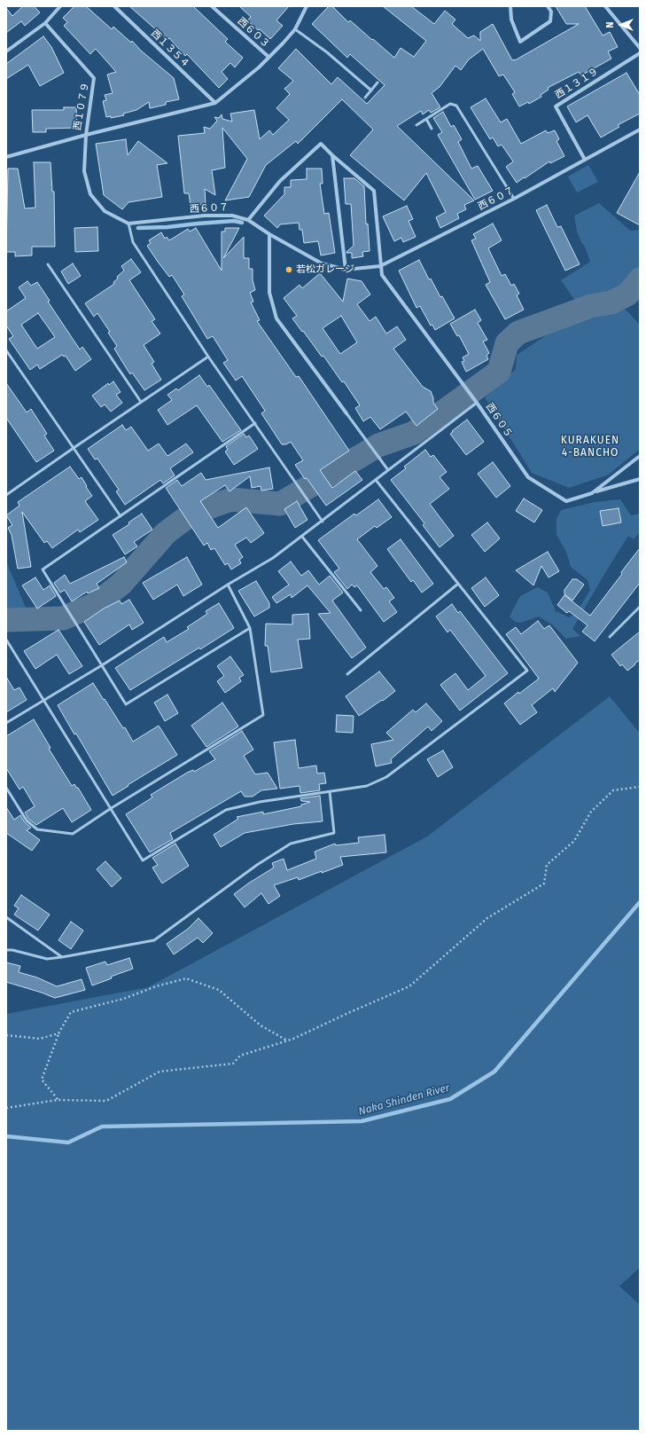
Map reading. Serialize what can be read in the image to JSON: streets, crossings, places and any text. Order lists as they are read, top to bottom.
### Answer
{
  "streets": {
    "street": [
      "西６０３",
      "西１３５４",
      "西１３１９",
      "西１０７９",
      "西６０７",
      "西６０５"
    ]
  },
  "crossings": [
    ["西１３１９", "西６０７"],
    ["西６０７", "西６０５"]
  ],
  "districts": ["KURAKUEN 4-BANCHO"],
  "water": ["Naka Shinden River"],
  "places": ["若松ガレージ"],
  "north": "left"
}
